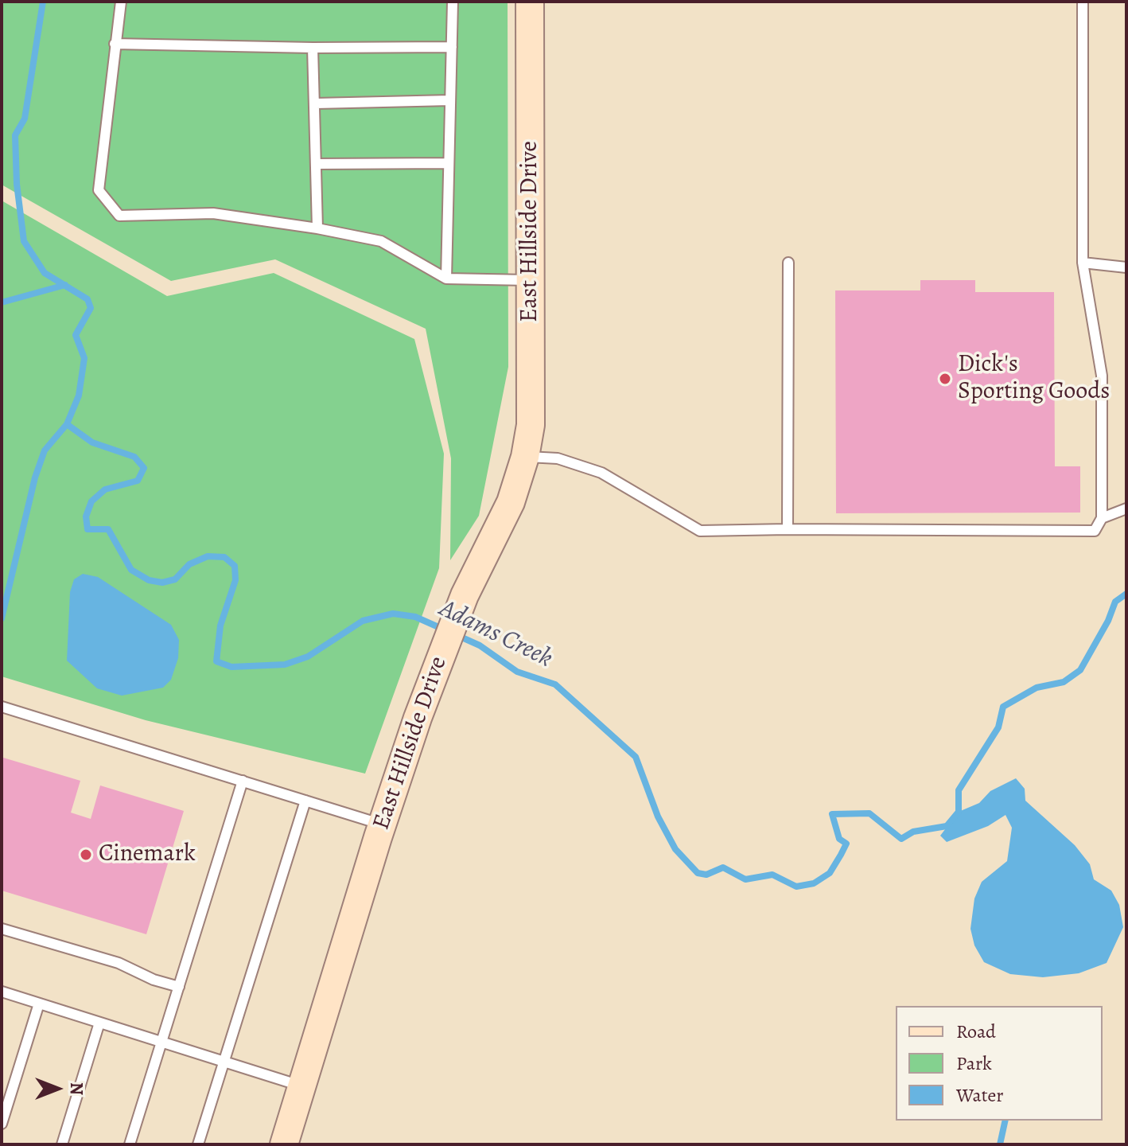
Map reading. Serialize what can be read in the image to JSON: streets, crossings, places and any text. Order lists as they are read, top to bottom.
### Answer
{
  "streets": {
    "street": ["East Hillside Drive"]
  },
  "water": ["Adams Creek"],
  "places": ["Dick's Sporting Goods", "Cinemark"],
  "legend": ["Road", "Park", "Water"],
  "north": "right"
}
